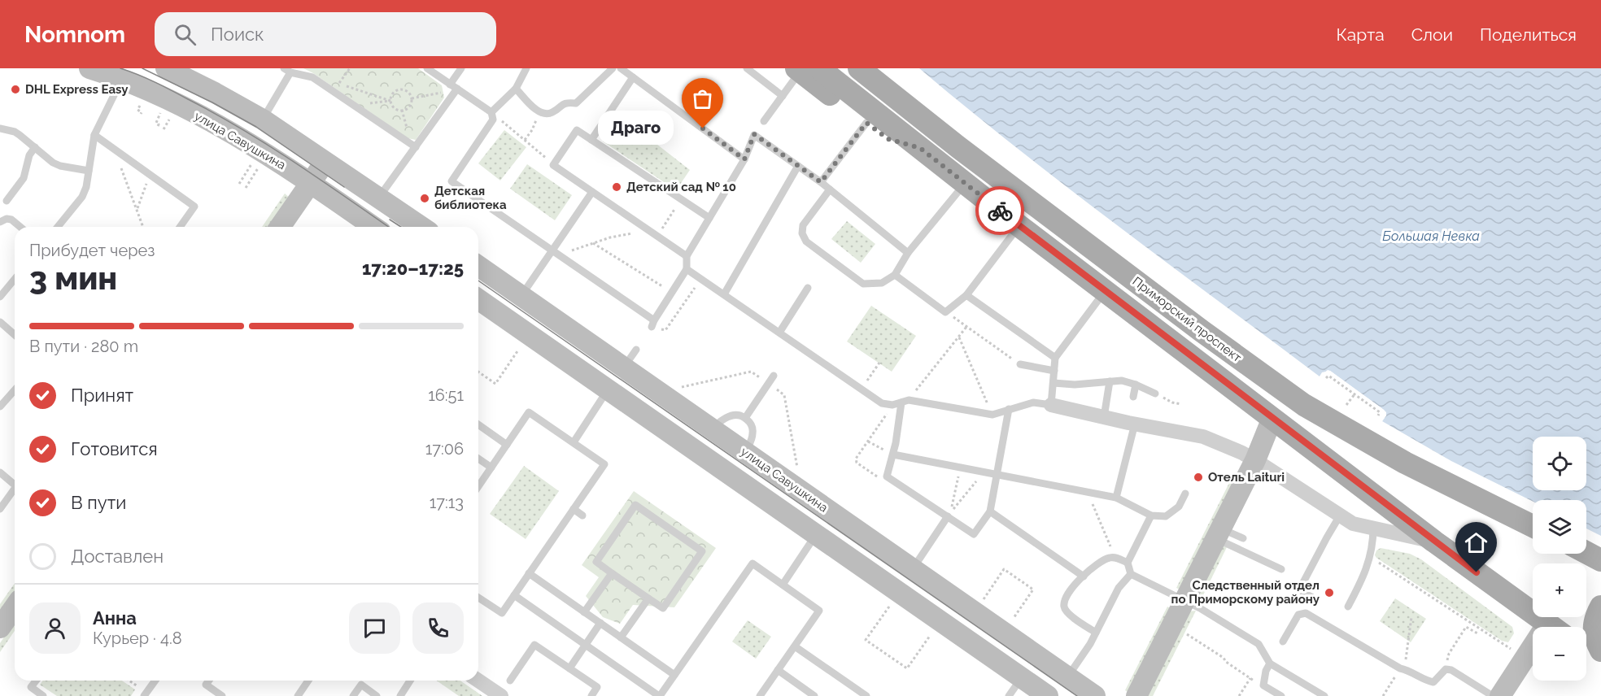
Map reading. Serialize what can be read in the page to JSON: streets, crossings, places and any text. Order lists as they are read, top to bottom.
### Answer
{
  "streets": {
    "main road": ["улица Савушкина", "Приморский проспект"]
  },
  "water": ["Большая Невка"],
  "places": [
    "DHL Express Easy",
    "Драго",
    "Детский сад № 10",
    "Детская библиотека",
    "Отель Laituri",
    "Следственный отдел по Приморскому району"
  ],
  "page": {
    "header": "Nomnom",
    "search": "Поиск",
    "nav": ["Карта", "Слои", "Поделиться"],
    "bubble": "Драго",
    "heading": ["3 мин", "Прибудет через", "17:20–17:25"],
    "panel": ["Анна", "Курьер · 4.8"],
    "bar": "В пути · 280 m",
    "list": [
      ["Принят", "16:51"],
      ["Готовится", "17:06"],
      ["В пути", "17:13"],
      "Доставлен"
    ],
    "map_buttons": ["+", "−"]
  }
}
